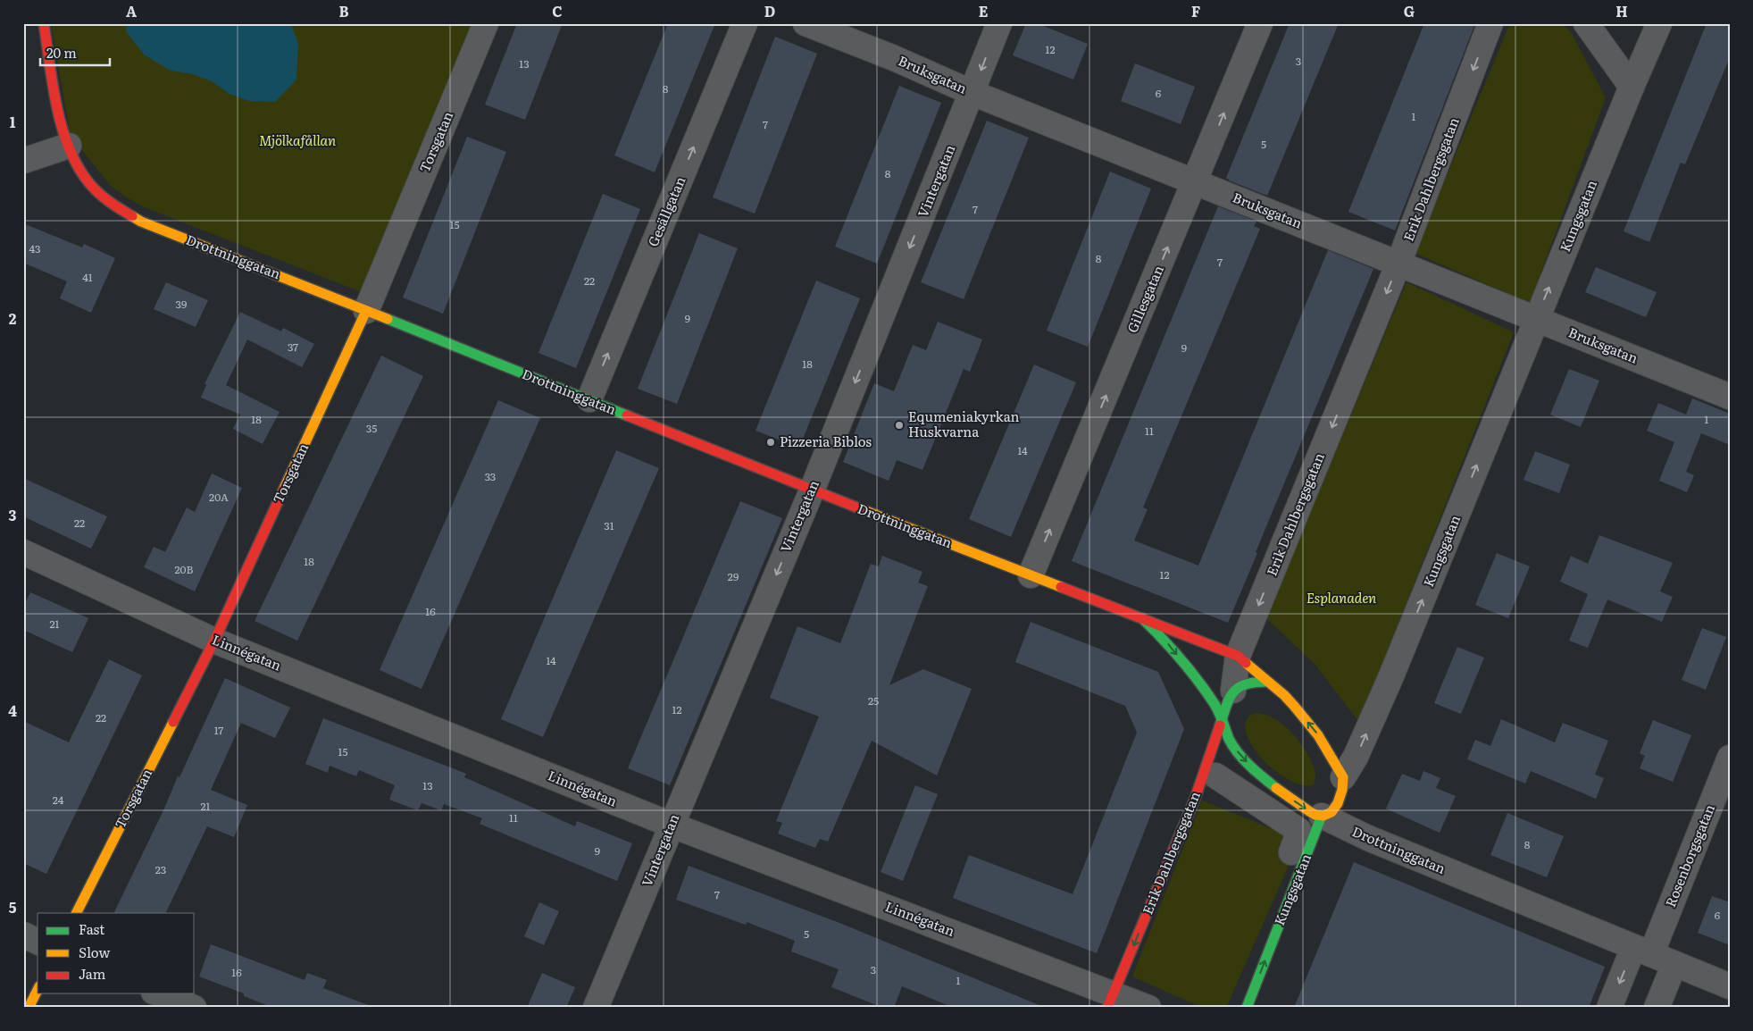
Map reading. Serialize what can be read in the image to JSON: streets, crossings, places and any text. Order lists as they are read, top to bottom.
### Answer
{
  "streets": {
    "street": [
      "Bruksgatan",
      "Torsgatan",
      "Erik Dahlbergsgatan",
      "Vintergatan",
      "Gesällgatan",
      "Kungsgatan",
      "Drottninggatan",
      "Gillesgatan",
      "Linnégatan",
      "Rosenborgsgatan"
    ]
  },
  "crossings": [
    ["Bruksgatan", "Erik Dahlbergsgatan"],
    ["Bruksgatan", "Vintergatan"],
    ["Bruksgatan", "Kungsgatan"],
    ["Bruksgatan", "Gillesgatan"],
    ["Torsgatan", "Drottninggatan"],
    ["Torsgatan", "Linnégatan"],
    ["Erik Dahlbergsgatan", "Drottninggatan"],
    ["Erik Dahlbergsgatan", "Linnégatan"],
    ["Vintergatan", "Drottninggatan"],
    ["Vintergatan", "Linnégatan"],
    ["Gesällgatan", "Drottninggatan"],
    ["Kungsgatan", "Drottninggatan"],
    ["Drottninggatan", "Gillesgatan"],
    ["Drottninggatan", "Rosenborgsgatan"]
  ],
  "one_way": [
    "Erik Dahlbergsgatan",
    "Vintergatan",
    "Gesällgatan",
    "Kungsgatan",
    "Gillesgatan"
  ],
  "parks": ["Mjölkafållan", "Esplanaden"],
  "places": ["Equmeniakyrkan Huskvarna", "Pizzeria Biblos"],
  "house_numbers": [
    "12",
    "3",
    "13",
    "8",
    "6",
    "1",
    "7",
    "5",
    "8",
    "7",
    "15",
    "43",
    "8",
    "7",
    "41",
    "22",
    "39",
    "9",
    "37",
    "9",
    "18",
    "18",
    "1",
    "35",
    "11",
    "14",
    "33",
    "20A",
    "22",
    "31",
    "18",
    "20B",
    "12",
    "29",
    "16",
    "21",
    "14",
    "25",
    "12",
    "22",
    "17",
    "15",
    "13",
    "24",
    "21",
    "11",
    "8",
    "9",
    "23",
    "7",
    "6",
    "5",
    "3",
    "16",
    "1"
  ],
  "legend": ["Fast", "Slow", "Jam"],
  "scale_bar": "20 m",
  "grid": {
    "columns": [
      "A",
      "B",
      "C",
      "D",
      "E",
      "F",
      "G",
      "H"
    ],
    "rows": [
      "1",
      "2",
      "3",
      "4",
      "5"
    ]
  }
}
